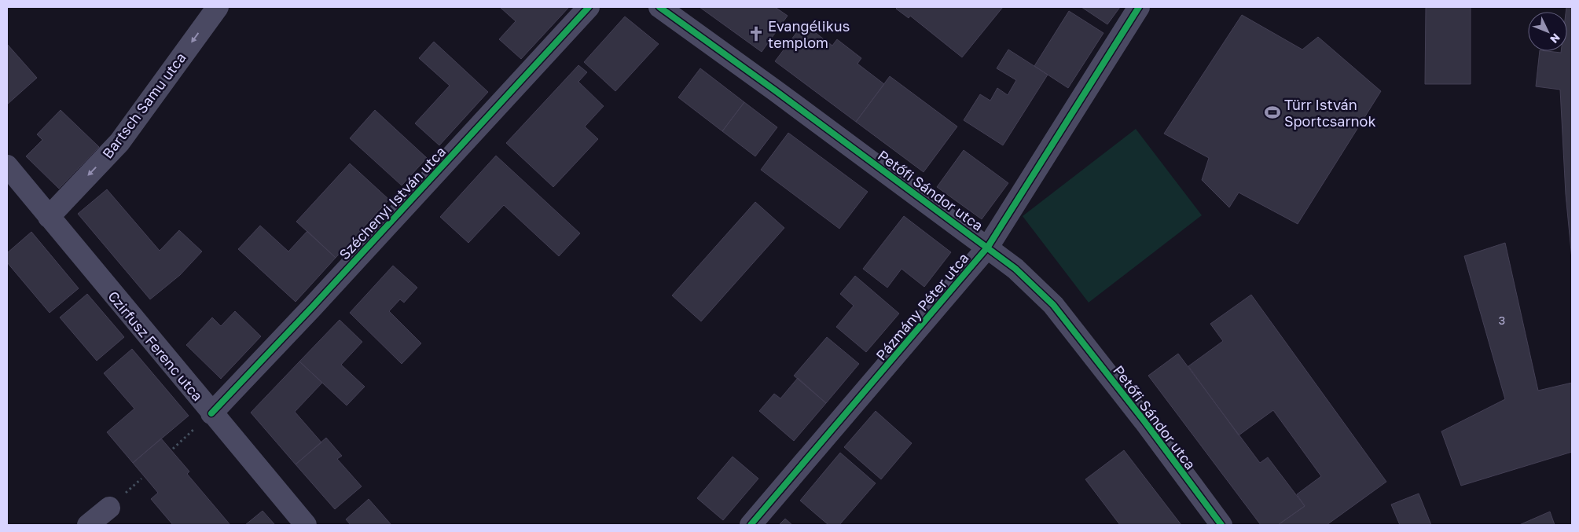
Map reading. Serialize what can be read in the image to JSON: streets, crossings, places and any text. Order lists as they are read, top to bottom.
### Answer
{
  "streets": {
    "street": [
      "Bartsch Samu utca",
      "Petőfi Sándor utca",
      "Széchenyi István utca",
      "Pázmány Péter utca",
      "Czirfusz Ferenc utca"
    ]
  },
  "crossings": [
    ["Bartsch Samu utca", "Czirfusz Ferenc utca"],
    ["Petőfi Sándor utca", "Pázmány Péter utca"],
    ["Széchenyi István utca", "Czirfusz Ferenc utca"]
  ],
  "one_way": ["Bartsch Samu utca"],
  "places": {
    "church": ["Evangélikus templom"],
    "sports": ["Türr István Sportcsarnok"]
  },
  "house_numbers": ["3"],
  "north": "bottom right"
}
